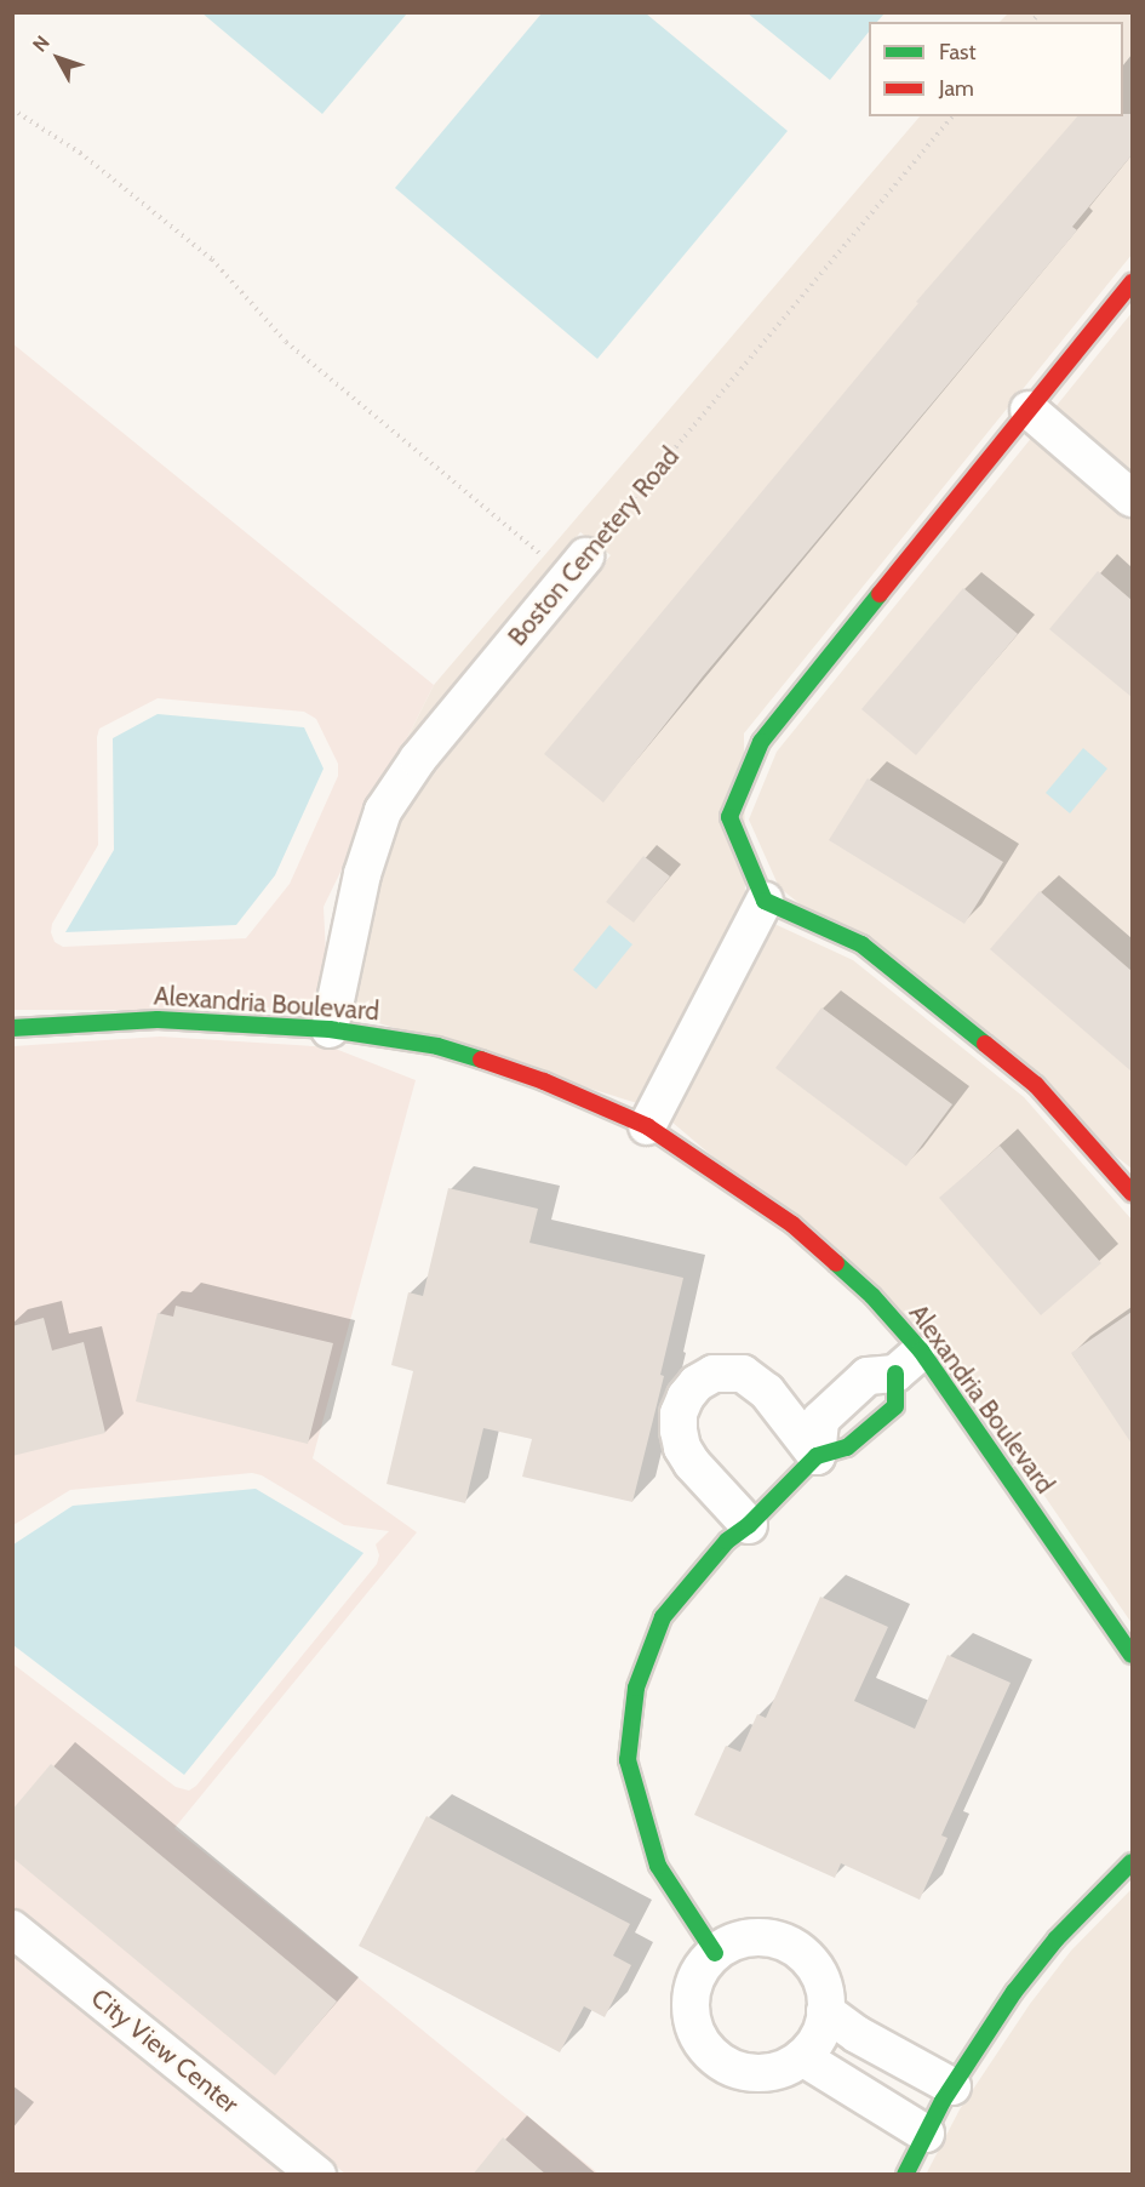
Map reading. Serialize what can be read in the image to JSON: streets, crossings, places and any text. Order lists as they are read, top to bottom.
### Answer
{
  "streets": {
    "street": ["Boston Cemetery Road", "Alexandria Boulevard", "City View Center"]
  },
  "crossings": [
    ["Boston Cemetery Road", "Alexandria Boulevard"]
  ],
  "legend": ["Fast", "Jam"],
  "north": "top left"
}
